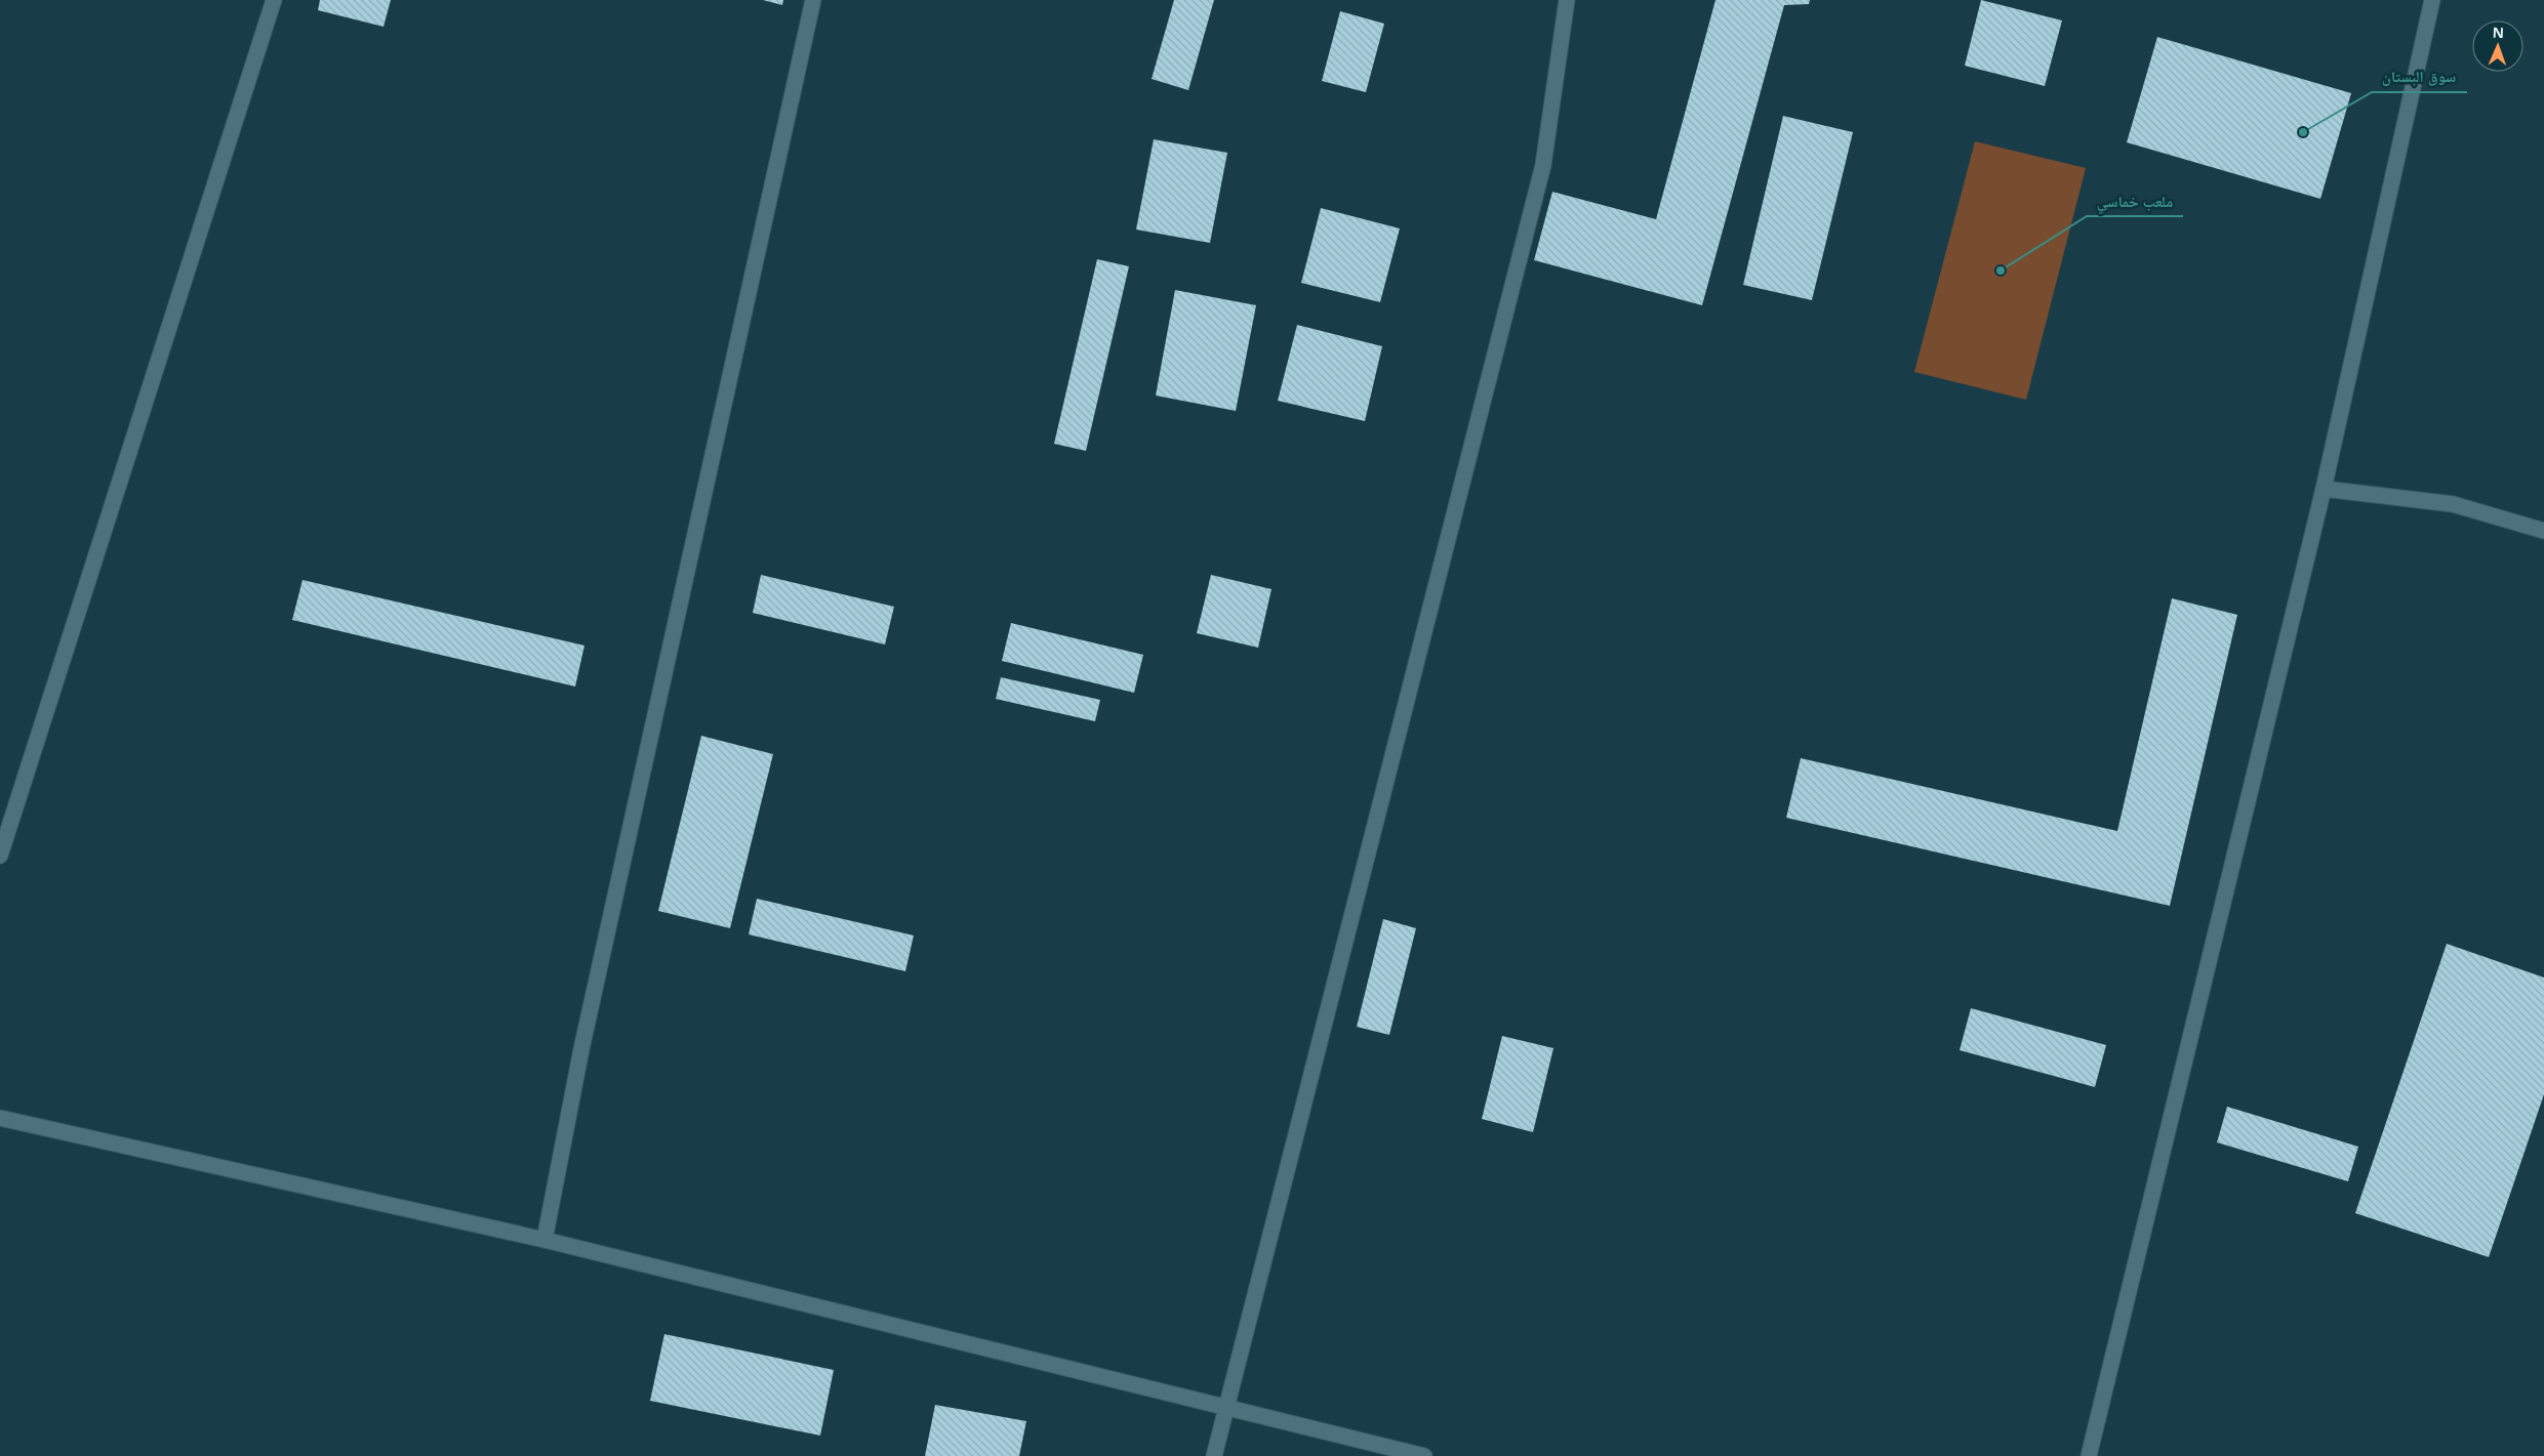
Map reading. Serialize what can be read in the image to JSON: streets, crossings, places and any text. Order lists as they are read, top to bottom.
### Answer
{
  "places": ["سوق البستان", "ملعب خماسي"],
  "north": "top"
}
